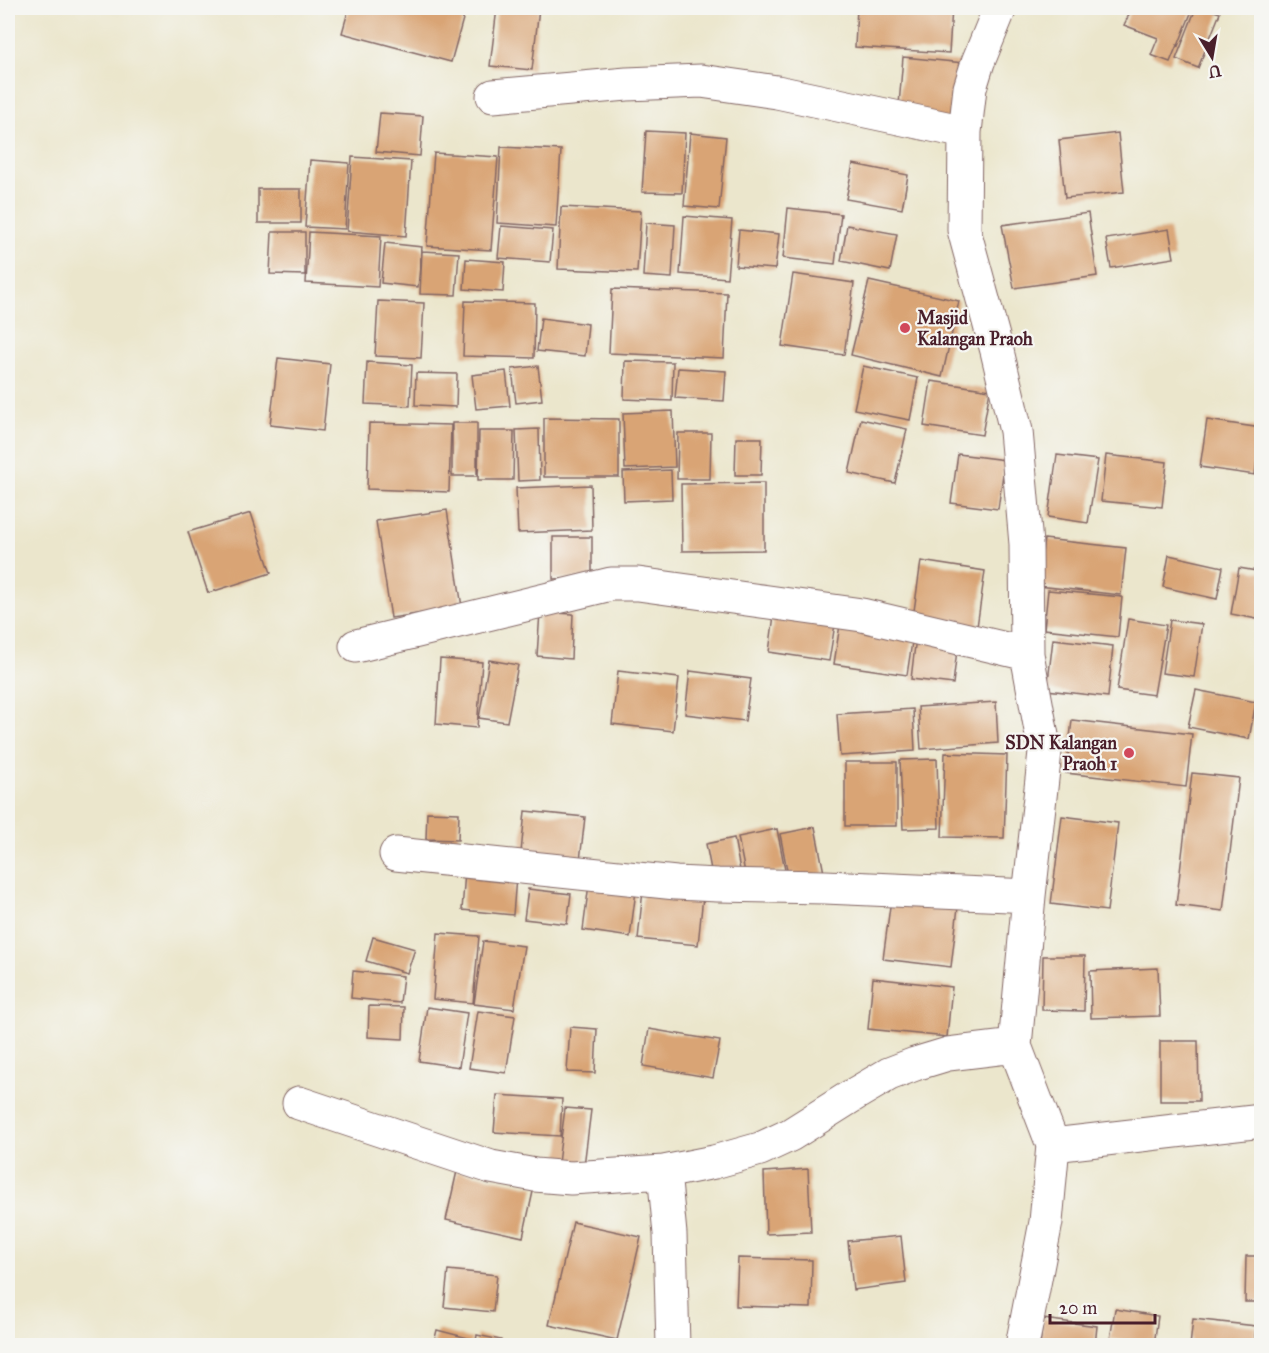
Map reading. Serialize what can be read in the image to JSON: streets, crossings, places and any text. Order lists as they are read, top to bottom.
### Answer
{
  "places": ["Masjid Kalangan Praoh", "SDN Kalangan Praoh 1"],
  "scale_bar": "20 m",
  "north": "bottom"
}
